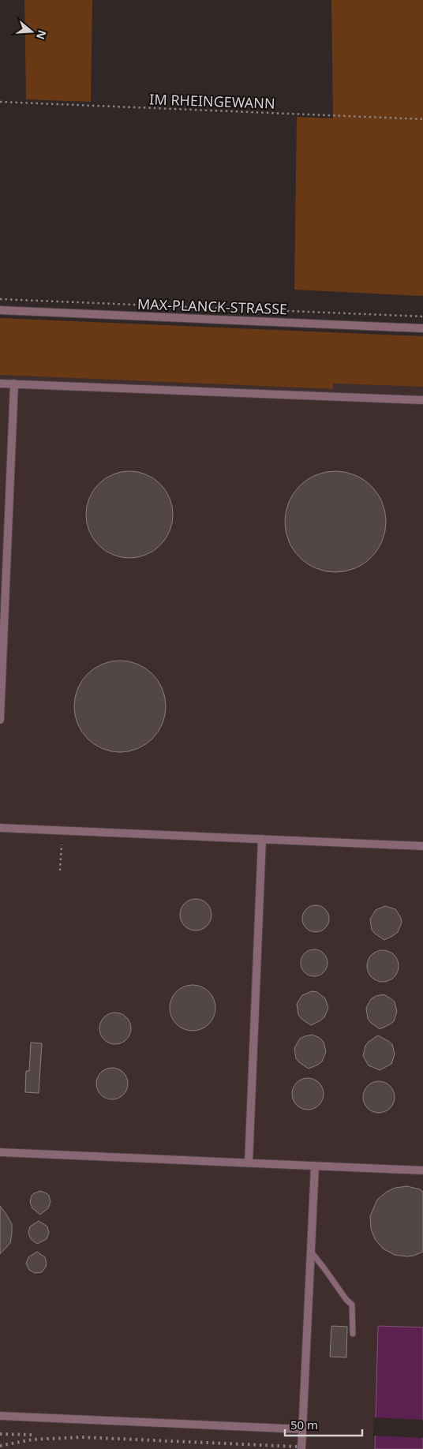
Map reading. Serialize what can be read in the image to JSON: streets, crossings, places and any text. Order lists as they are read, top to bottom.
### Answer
{
  "streets": {
    "street": ["MAX-PLANCK-STRASSE"],
    "path": ["IM RHEINGEWANN"]
  },
  "scale_bar": "50 m",
  "north": "right"
}
